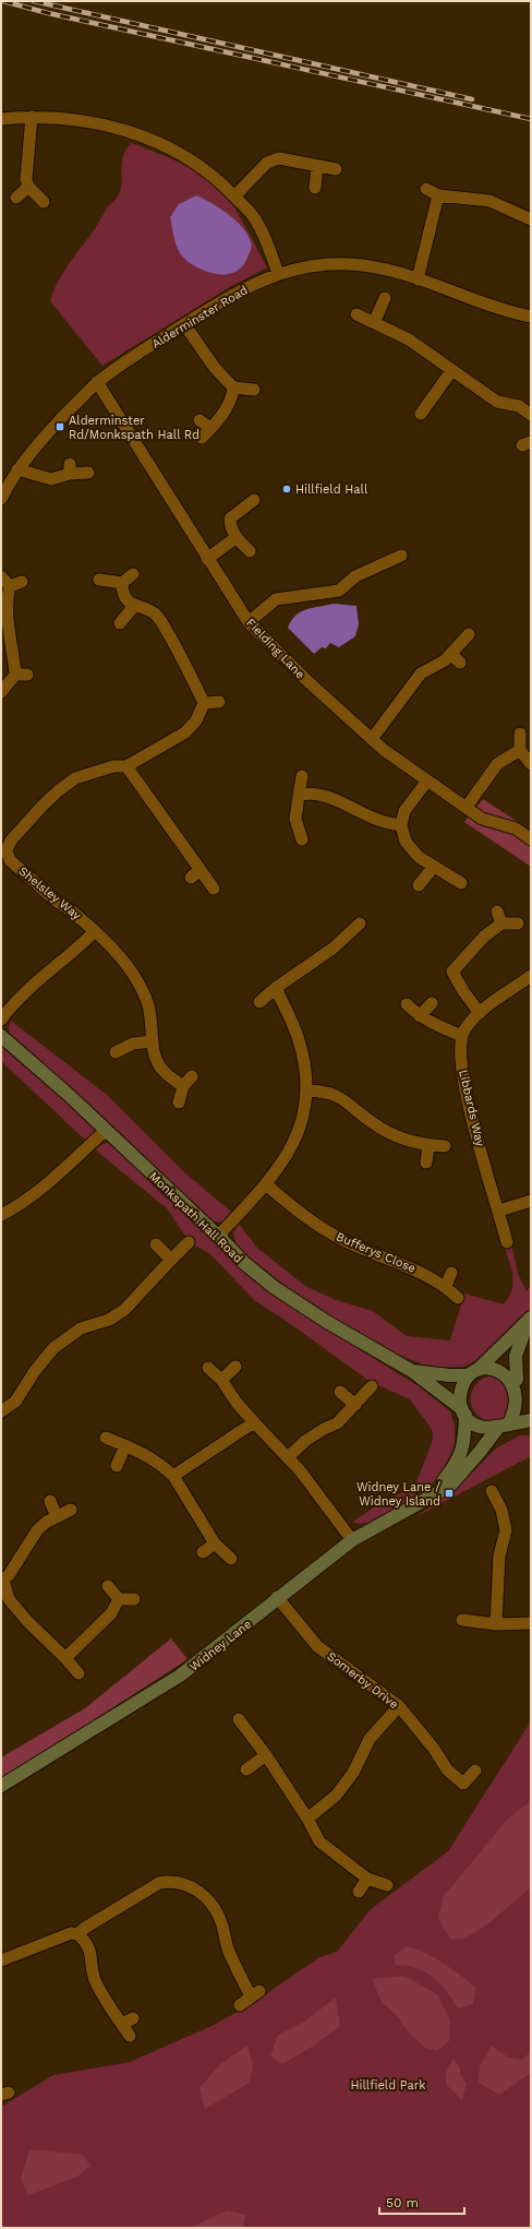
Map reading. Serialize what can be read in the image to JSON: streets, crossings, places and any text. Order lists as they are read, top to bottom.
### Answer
{
  "streets": {
    "street": [
      "Alderminster Road",
      "Fielding Lane",
      "Shelsley Way",
      "Libbards Way",
      "Monkspath Hall Road",
      "Bufferys Close",
      "Widney Lane",
      "Somerby Drive"
    ]
  },
  "crossings": [
    ["Alderminster Road", "Fielding Lane"],
    ["Monkspath Hall Road", "Widney Lane"],
    ["Widney Lane", "Somerby Drive"]
  ],
  "parks": ["Hillfield Park"],
  "places": {
    "transit": ["Alderminster Rd/Monkspath Hall Rd", "Widney Lane / Widney Island"],
    "other": ["Hillfield Hall"]
  },
  "scale_bar": "50 m"
}
